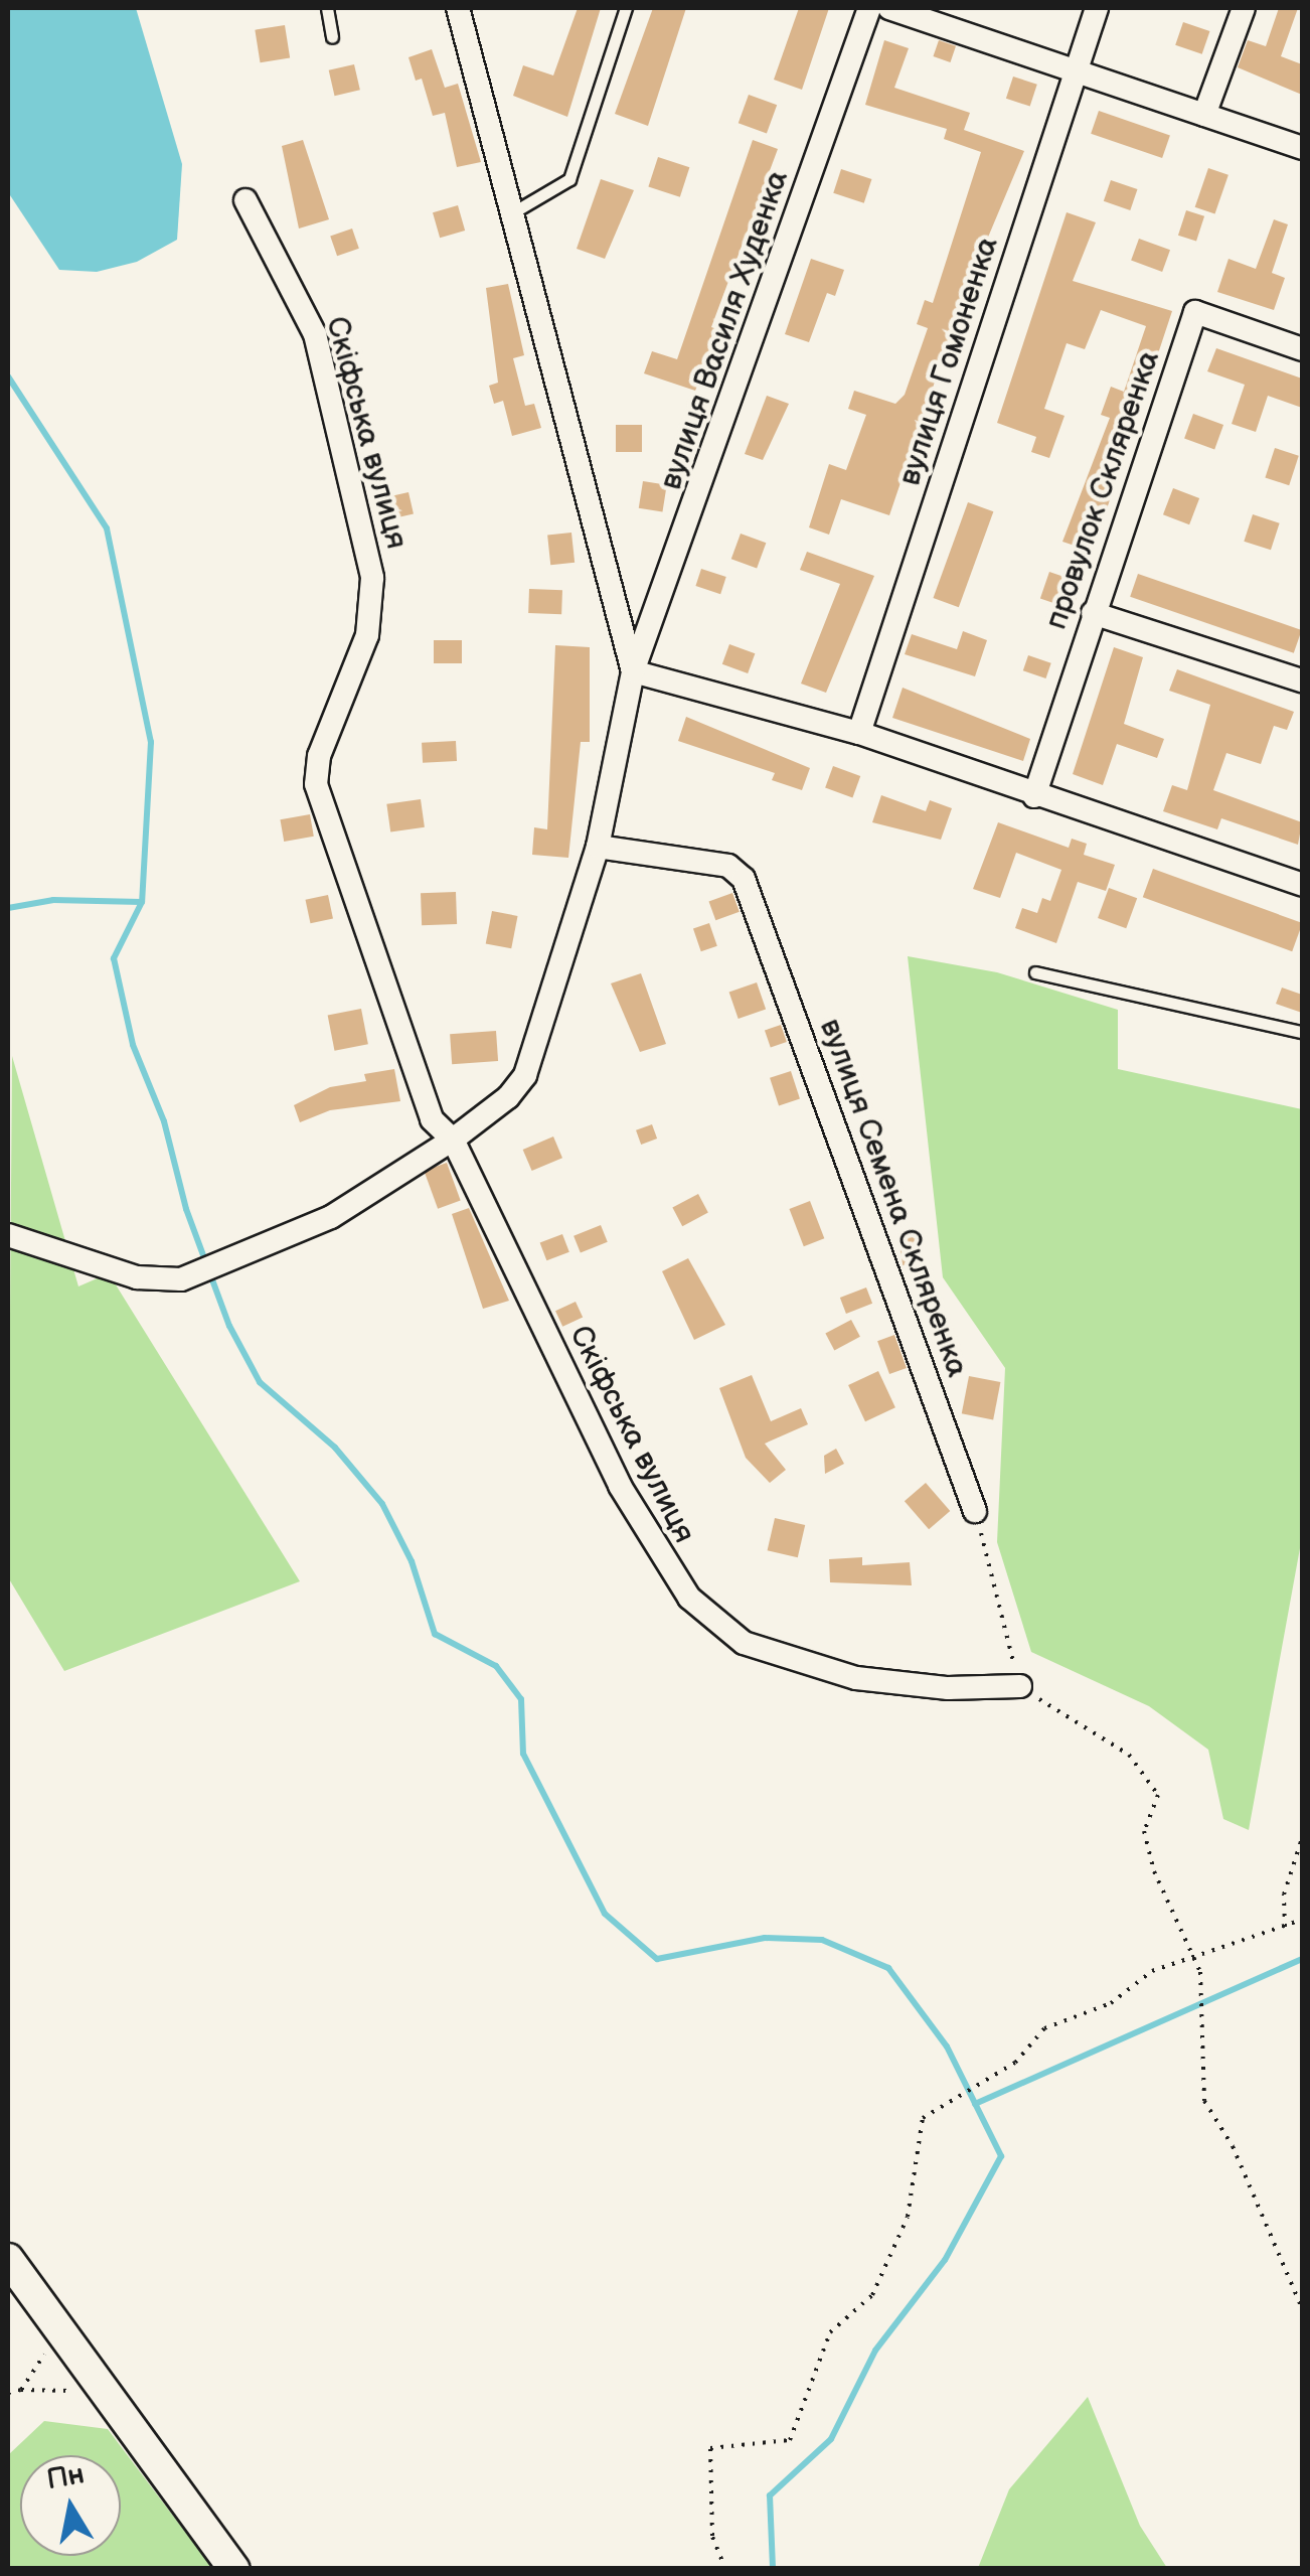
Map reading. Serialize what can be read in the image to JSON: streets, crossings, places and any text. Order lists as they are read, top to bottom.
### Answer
{
  "streets": {
    "street": [
      "вулиця Василя Худенка",
      "вулиця Гомоненка",
      "Скіфська вулиця",
      "провулок Скляренка",
      "вулиця Семена Скляренка"
    ]
  },
  "north": "top"
}
